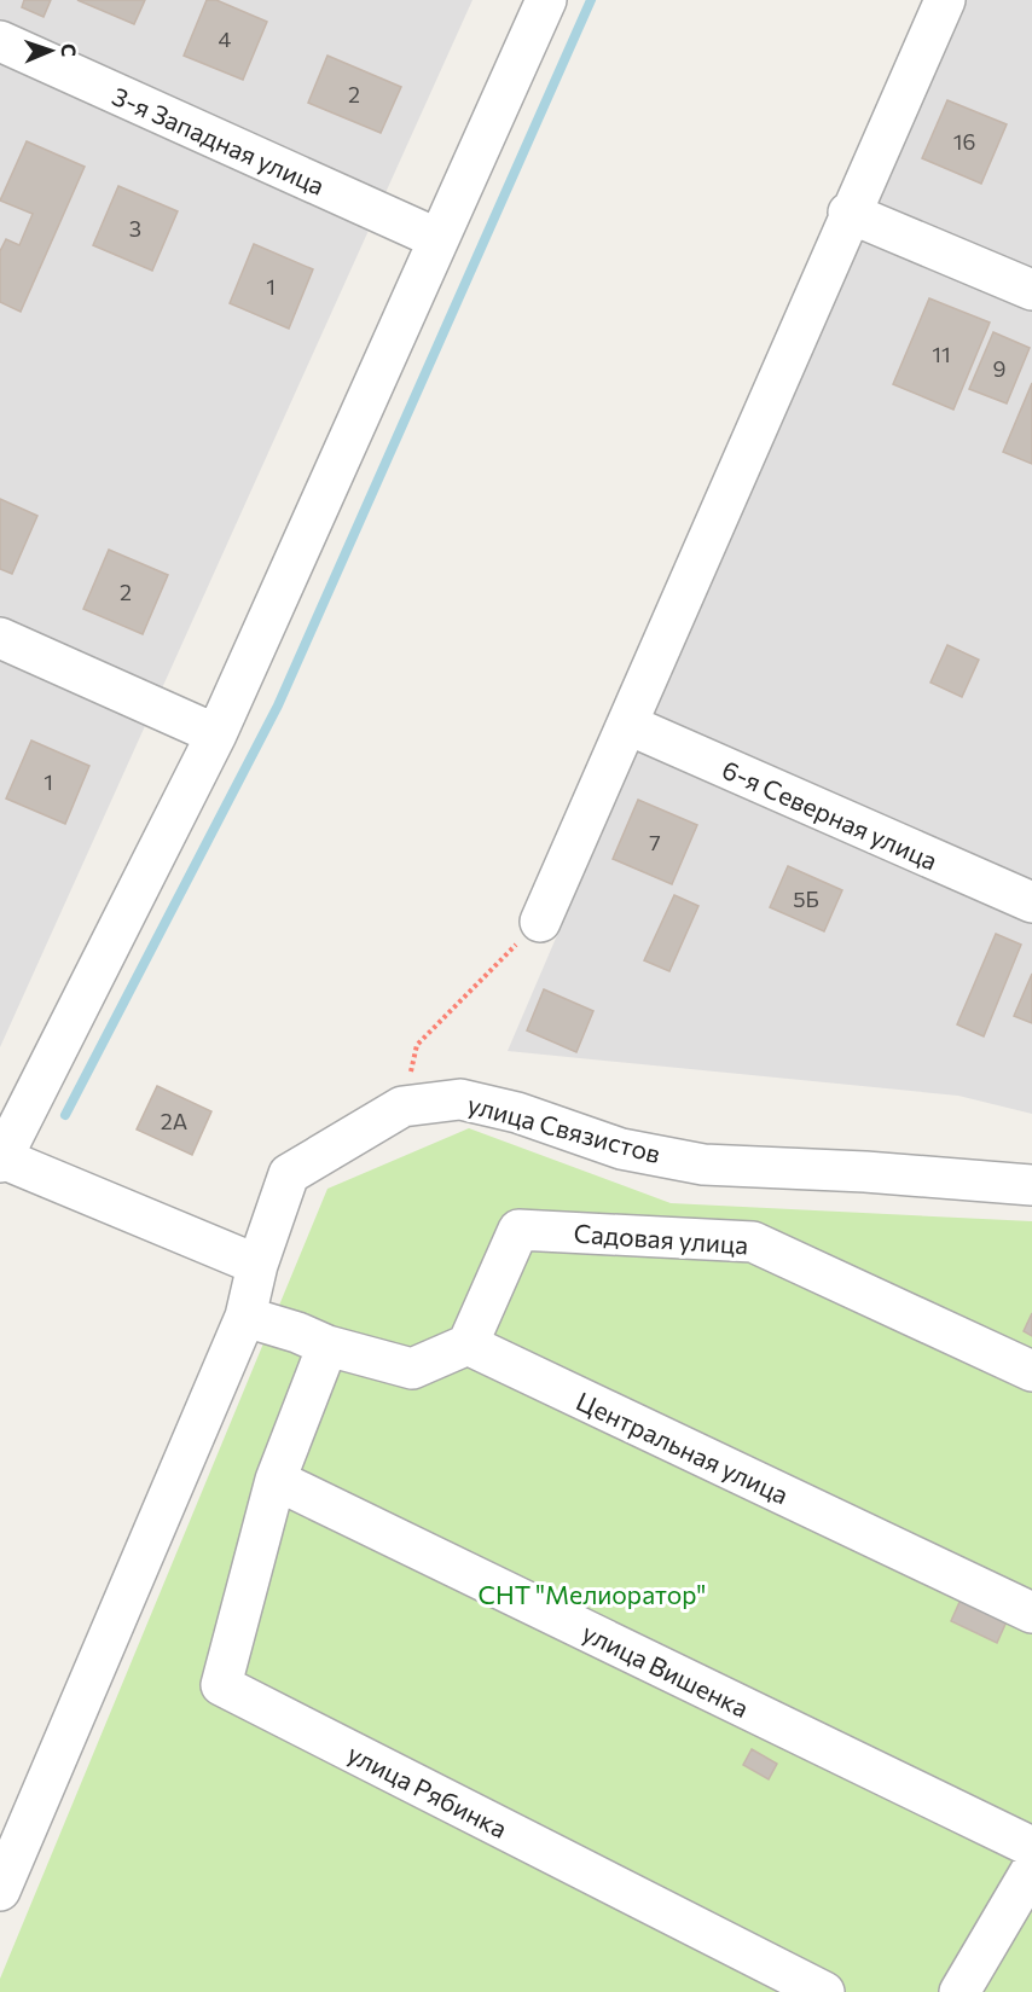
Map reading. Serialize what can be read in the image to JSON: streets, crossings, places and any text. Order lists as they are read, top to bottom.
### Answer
{
  "streets": {
    "street": [
      "3-я Западная улица",
      "6-я Северная улица",
      "улица Связистов",
      "Садовая улица",
      "Центральная улица",
      "улица Вишенка",
      "улица Рябинка"
    ]
  },
  "crossings": [
    ["Садовая улица", "Центральная улица"],
    ["улица Вишенка", "улица Рябинка"]
  ],
  "parks": ["СНТ \"Мелиоратор\""],
  "house_numbers": [
    "4",
    "2",
    "16",
    "3",
    "1",
    "11",
    "9",
    "2",
    "1",
    "7",
    "5Б",
    "2А"
  ],
  "north": "right"
}
